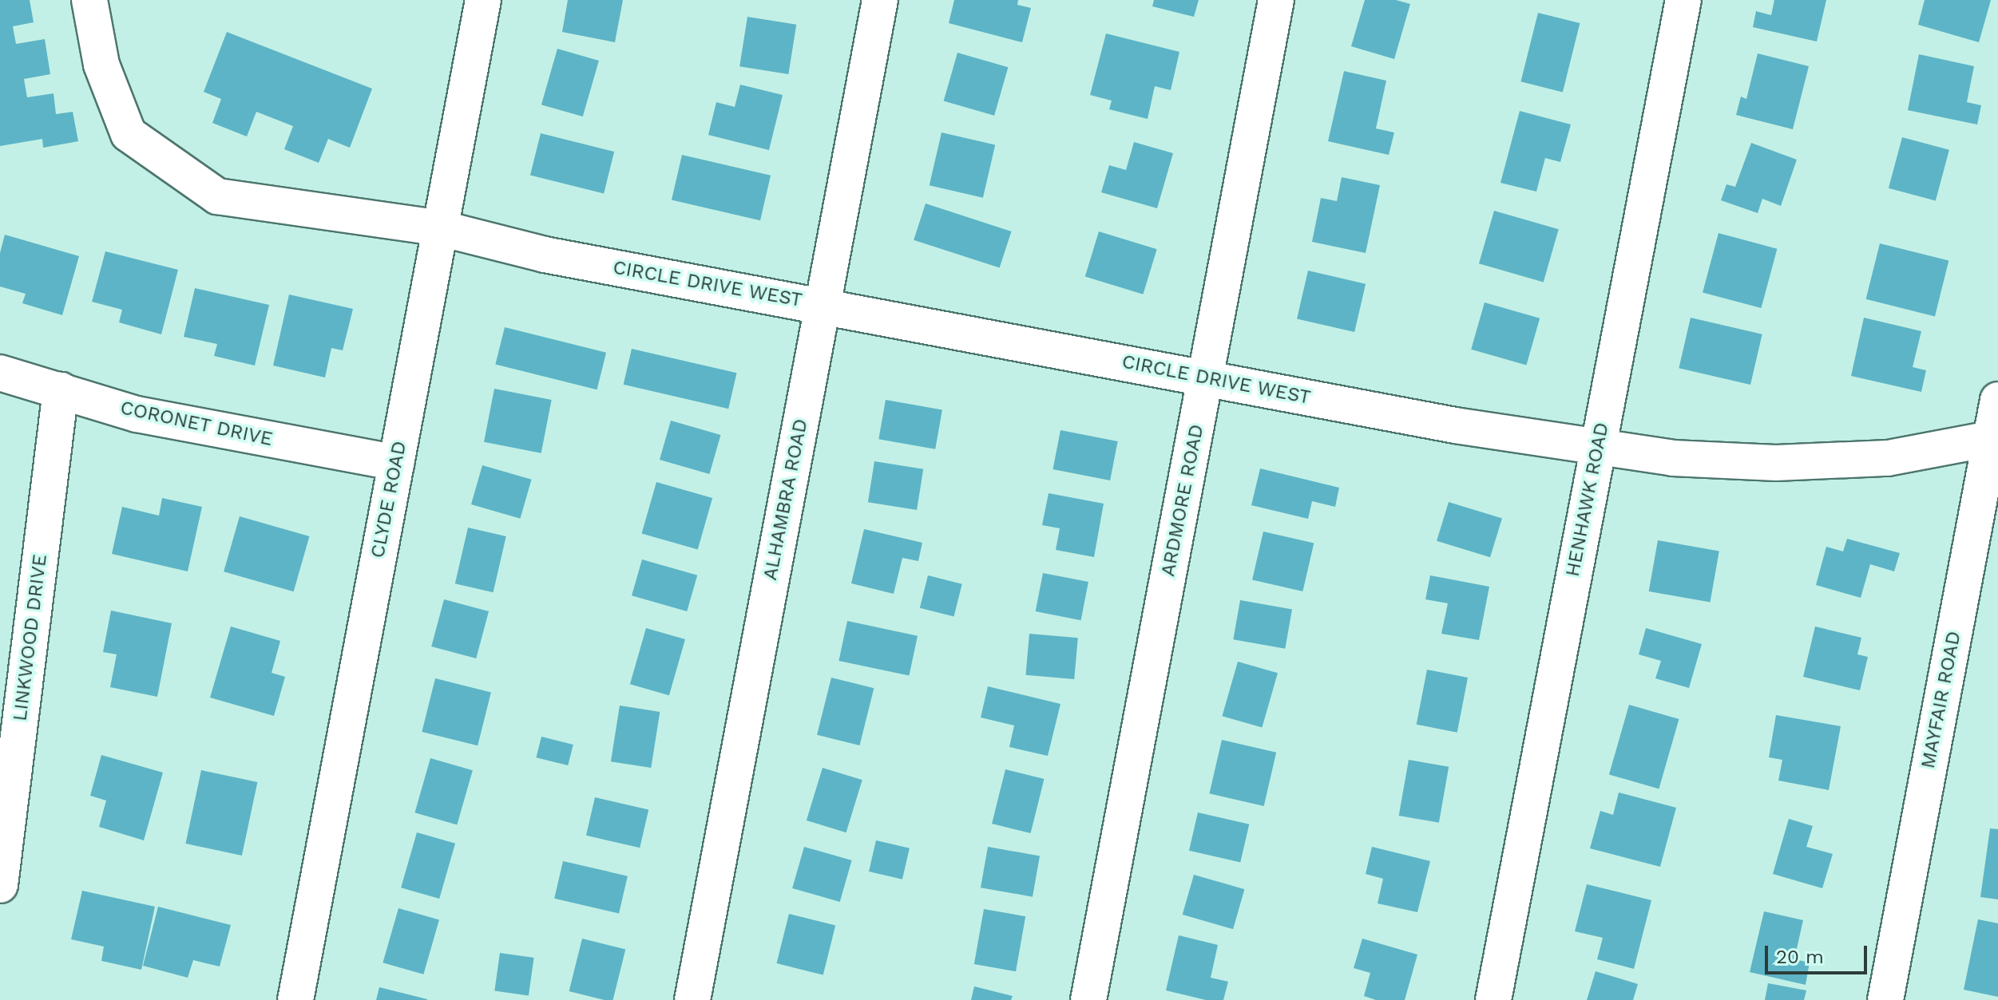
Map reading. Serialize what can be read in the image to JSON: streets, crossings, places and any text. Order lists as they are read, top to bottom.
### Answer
{
  "streets": {
    "street": [
      "CIRCLE DRIVE WEST",
      "CORONET DRIVE",
      "CLYDE ROAD",
      "ALHAMBRA ROAD",
      "HENHAWK ROAD",
      "ARDMORE ROAD",
      "LINKWOOD DRIVE",
      "MAYFAIR ROAD"
    ]
  },
  "crossings": [
    ["CIRCLE DRIVE WEST", "CLYDE ROAD"],
    ["CIRCLE DRIVE WEST", "ALHAMBRA ROAD"],
    ["CIRCLE DRIVE WEST", "HENHAWK ROAD"],
    ["CIRCLE DRIVE WEST", "ARDMORE ROAD"],
    ["CIRCLE DRIVE WEST", "MAYFAIR ROAD"],
    ["CORONET DRIVE", "CLYDE ROAD"],
    ["CORONET DRIVE", "LINKWOOD DRIVE"]
  ],
  "scale_bar": "20 m"
}
